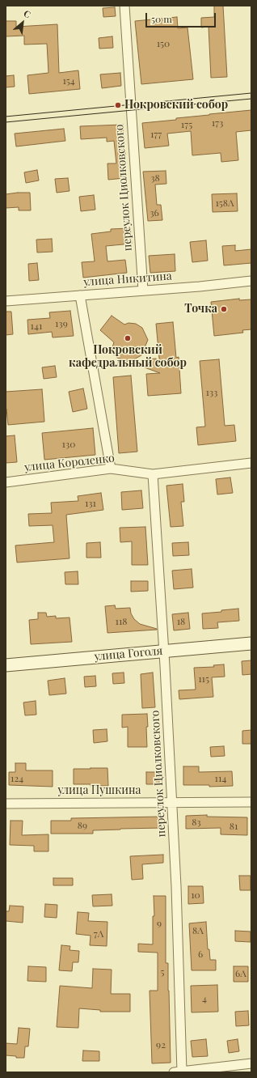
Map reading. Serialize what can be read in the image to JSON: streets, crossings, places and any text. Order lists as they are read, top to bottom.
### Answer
{
  "streets": {
    "street": [
      "переулок Циолковского",
      "улица Никитина",
      "улица Короленко",
      "улица Гоголя",
      "улица Пушкина"
    ]
  },
  "crossings": [
    ["переулок Циолковского", "улица Никитина"],
    ["переулок Циолковского", "улица Короленко"],
    ["переулок Циолковского", "улица Гоголя"],
    ["переулок Циолковского", "улица Пушкина"]
  ],
  "places": ["Покровский собор", "Точка", "Покровский кафедральный собор"],
  "house_numbers": [
    "150",
    "154",
    "173",
    "175",
    "177",
    "38",
    "158А",
    "36",
    "139",
    "141",
    "133",
    "130",
    "131",
    "118",
    "18",
    "115",
    "124",
    "114",
    "83",
    "89",
    "81",
    "10",
    "9",
    "8А",
    "7А",
    "6",
    "5",
    "6А",
    "4",
    "92"
  ],
  "scale_bar": "50 m",
  "north": "top right"
}
